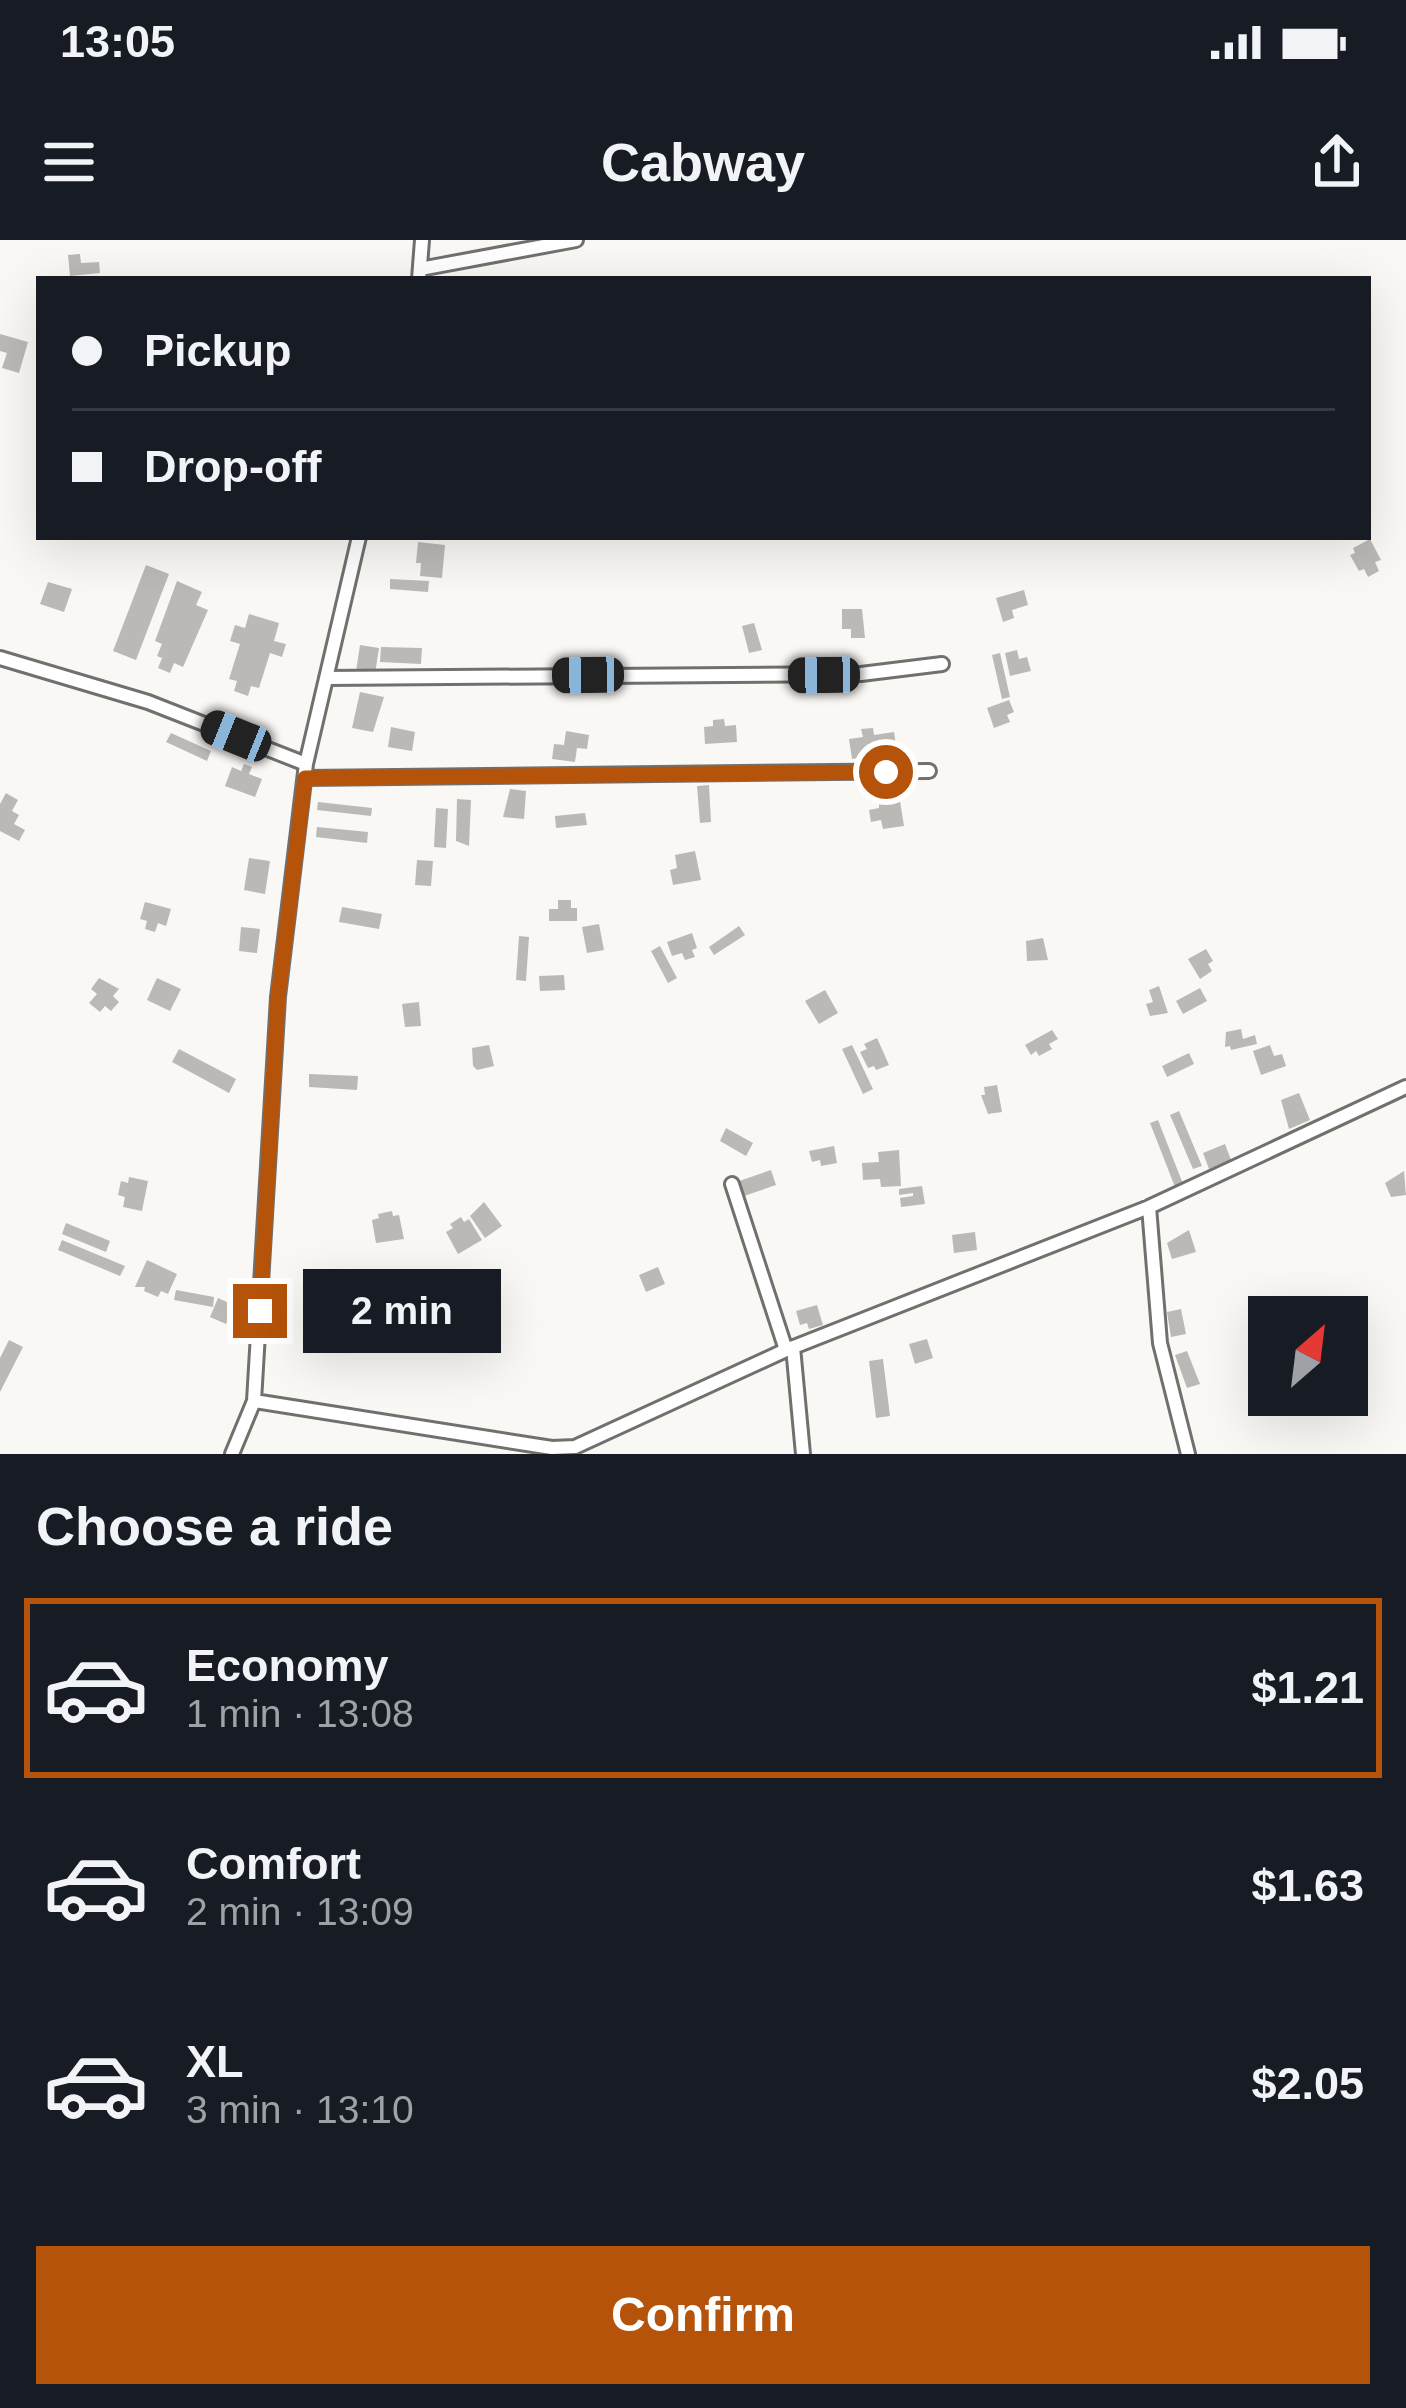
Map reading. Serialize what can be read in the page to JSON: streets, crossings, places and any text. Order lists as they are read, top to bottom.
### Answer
{
  "north": "top right",
  "page": {
    "status": "13:05",
    "header": "Cabway",
    "banner": ["Pickup", "Drop-off"],
    "bubble": "2 min",
    "heading": "Choose a ride",
    "list": [
      {
        "name": "Economy",
        "note": "1 min · 13:08",
        "value": "$1.21"
      },
      {
        "name": "Comfort",
        "note": "2 min · 13:09",
        "value": "$1.63"
      },
      {
        "name": "XL",
        "note": "3 min · 13:10",
        "value": "$2.05"
      }
    ],
    "buttons": "Confirm"
  }
}
